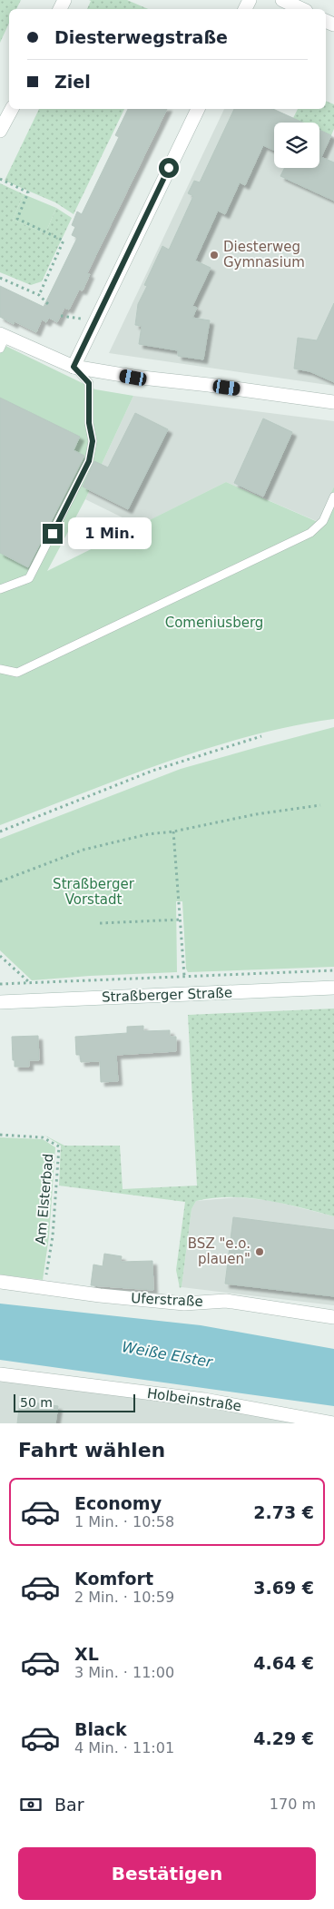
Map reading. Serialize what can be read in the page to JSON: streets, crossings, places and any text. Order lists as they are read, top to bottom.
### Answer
{
  "streets": {
    "street": ["Straßberger Straße", "Uferstraße", "Holbeinstraße"],
    "path": ["Am Elsterbad"]
  },
  "crossings": [
    ["Am Elsterbad", "Uferstraße"]
  ],
  "water": ["Weiße Elster"],
  "parks": ["Comeniusberg", "Straßberger Vorstadt"],
  "places": ["Diesterweg Gymnasium", "BSZ \"e.o. plauen\""],
  "scale_bar": "50 m",
  "page": {
    "banner": ["Diesterwegstraße", "Ziel"],
    "bubble": "1 Min.",
    "scale": "50 m",
    "heading": "Fahrt wählen",
    "list": [
      {
        "name": "Economy",
        "note": "1 Min. · 10:58",
        "value": "2.73 €"
      },
      {
        "name": "Komfort",
        "note": "2 Min. · 10:59",
        "value": "3.69 €"
      },
      {
        "name": "XL",
        "note": "3 Min. · 11:00",
        "value": "4.64 €"
      },
      {
        "name": "Black",
        "note": "4 Min. · 11:01",
        "value": "4.29 €"
      }
    ],
    "pay": ["Bar", "170 m"],
    "buttons": "Bestätigen"
  }
}
